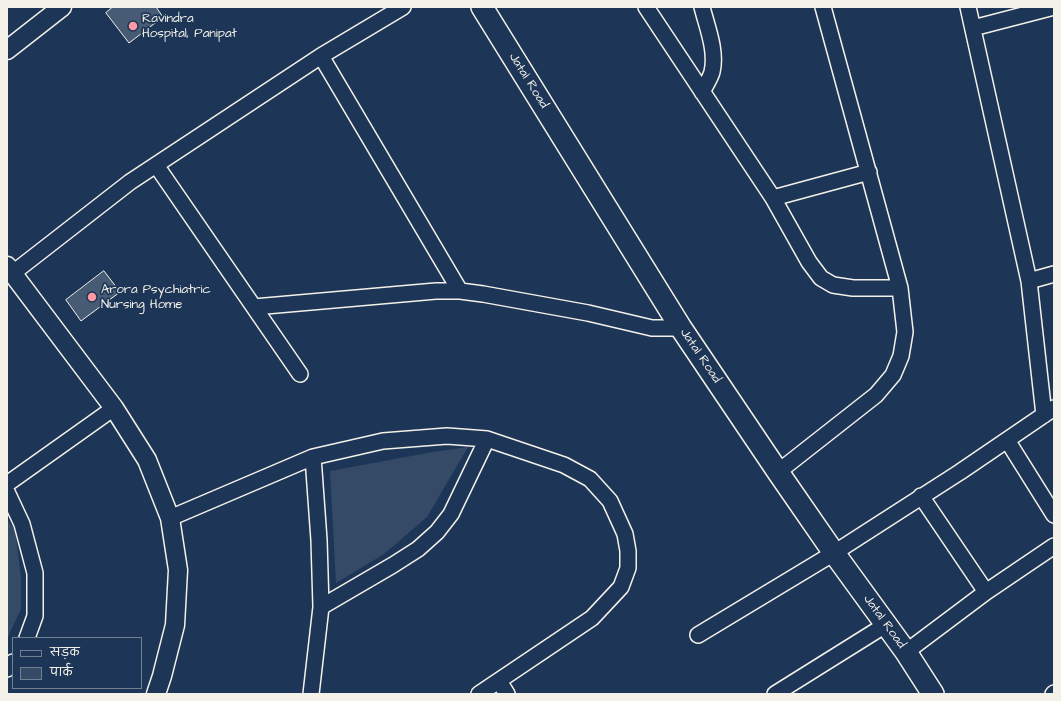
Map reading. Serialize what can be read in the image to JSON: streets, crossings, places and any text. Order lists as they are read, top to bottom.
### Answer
{
  "streets": {
    "main road": ["Jatal Road"]
  },
  "places": ["Ravindra Hospital, Panipat", "Arora Psychiatric Nursing Home"],
  "legend": ["सड़क", "पार्क"]
}
